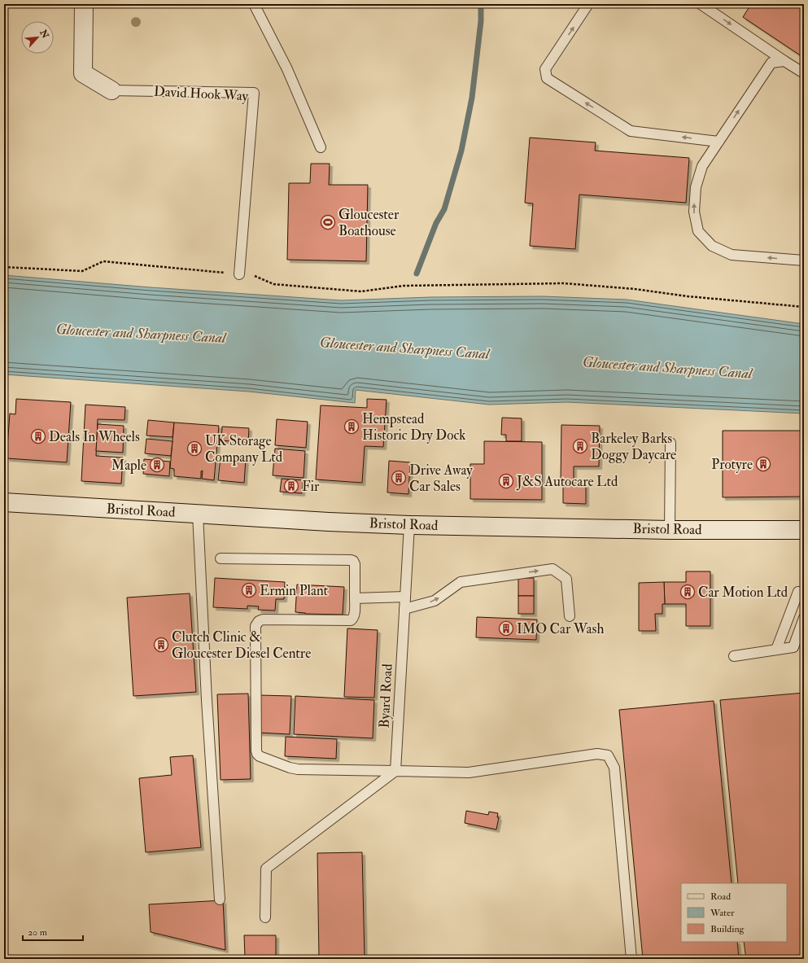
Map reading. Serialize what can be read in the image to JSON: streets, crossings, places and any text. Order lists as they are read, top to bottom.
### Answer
{
  "streets": {
    "street": ["David Hook Way", "Bristol Road"],
    "lane": ["Byard Road"]
  },
  "crossings": [
    ["Bristol Road", "Byard Road"]
  ],
  "water": ["Gloucester and Sharpness Canal"],
  "places": {
    "sports": ["Gloucester Boathouse"],
    "building": [
      "Hempstead Historic Dry Dock",
      "Deals In Wheels",
      "Barkeley Barks Doggy Daycare",
      "UK Storage Company Ltd",
      "Protyre",
      "Maple",
      "Drive Away Car Sales",
      "J&S Autocare Ltd",
      "Fir",
      "Ermin Plant",
      "Car Motion Ltd",
      "IMO Car Wash",
      "Clutch Clinic & Gloucester Diesel Centre"
    ]
  },
  "legend": ["Road", "Water", "Building"],
  "scale_bar": "20 m",
  "north": "top right"
}
